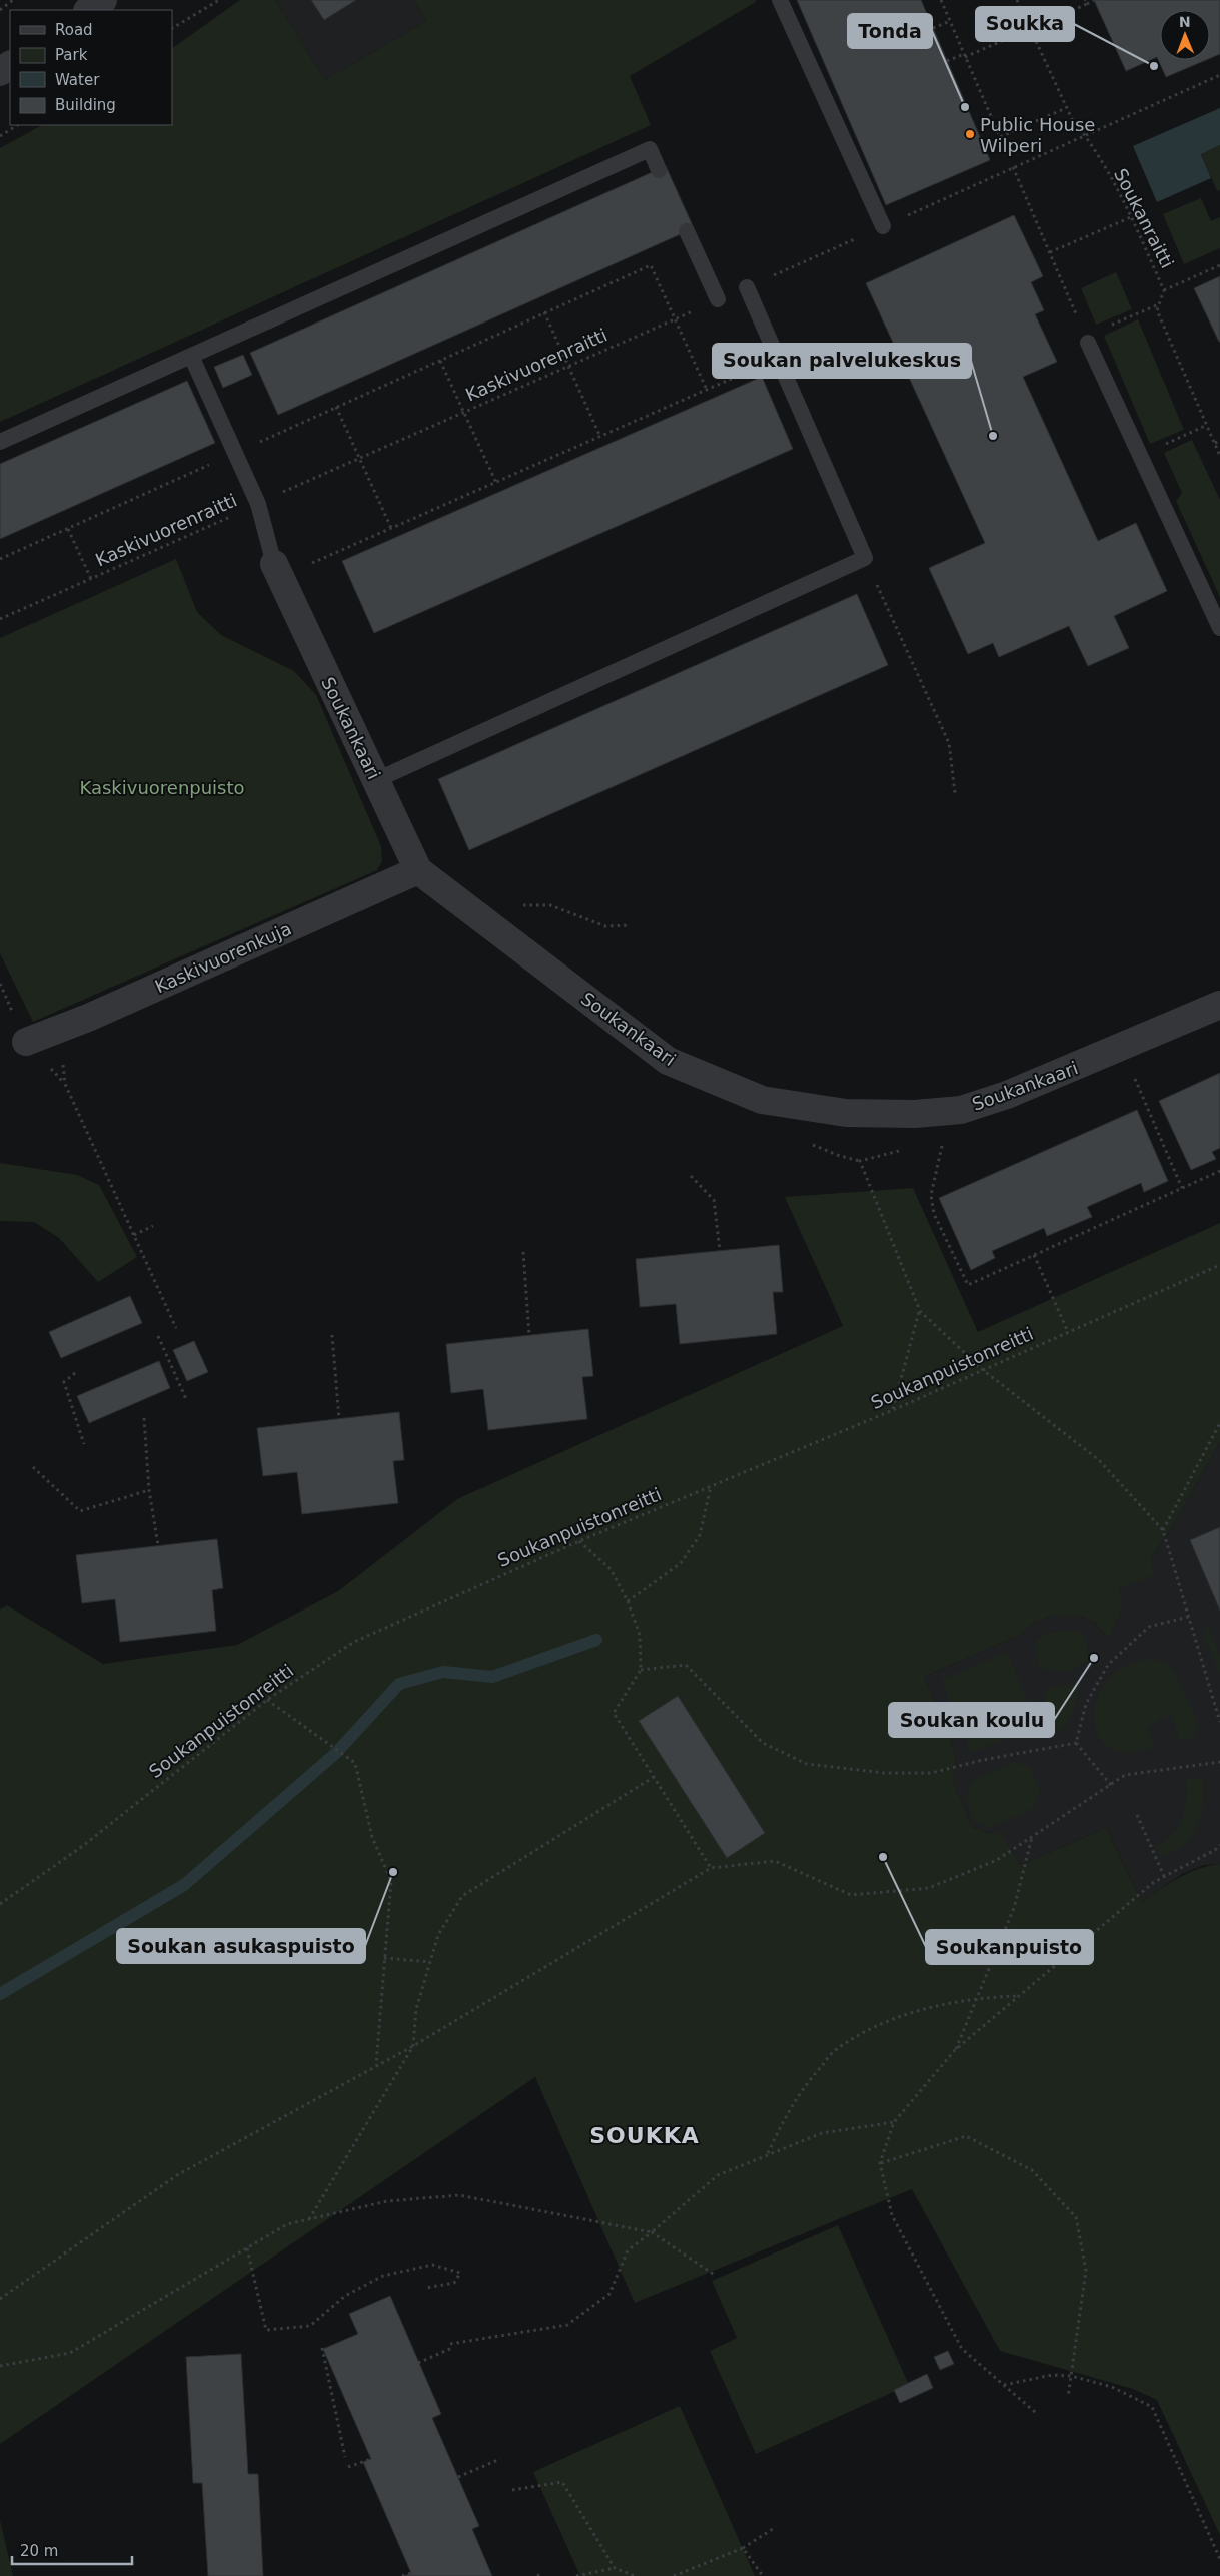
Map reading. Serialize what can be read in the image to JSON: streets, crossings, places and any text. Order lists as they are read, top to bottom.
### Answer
{
  "streets": {
    "street": ["Soukankaari", "Kaskivuorenkuja"],
    "path": ["Soukanraitti", "Kaskivuorenraitti", "Soukanpuistonreitti"]
  },
  "crossings": [
    ["Soukankaari", "Kaskivuorenkuja"]
  ],
  "districts": ["SOUKKA"],
  "parks": ["Kaskivuorenpuisto"],
  "places": [
    "Soukka",
    "Tonda",
    "Public House Wilperi",
    "Soukan palvelukeskus",
    "Soukan koulu",
    "Soukanpuisto",
    "Soukan asukaspuisto"
  ],
  "legend": [
    "Road",
    "Park",
    "Water",
    "Building"
  ],
  "scale_bar": "20 m",
  "north": "top"
}
